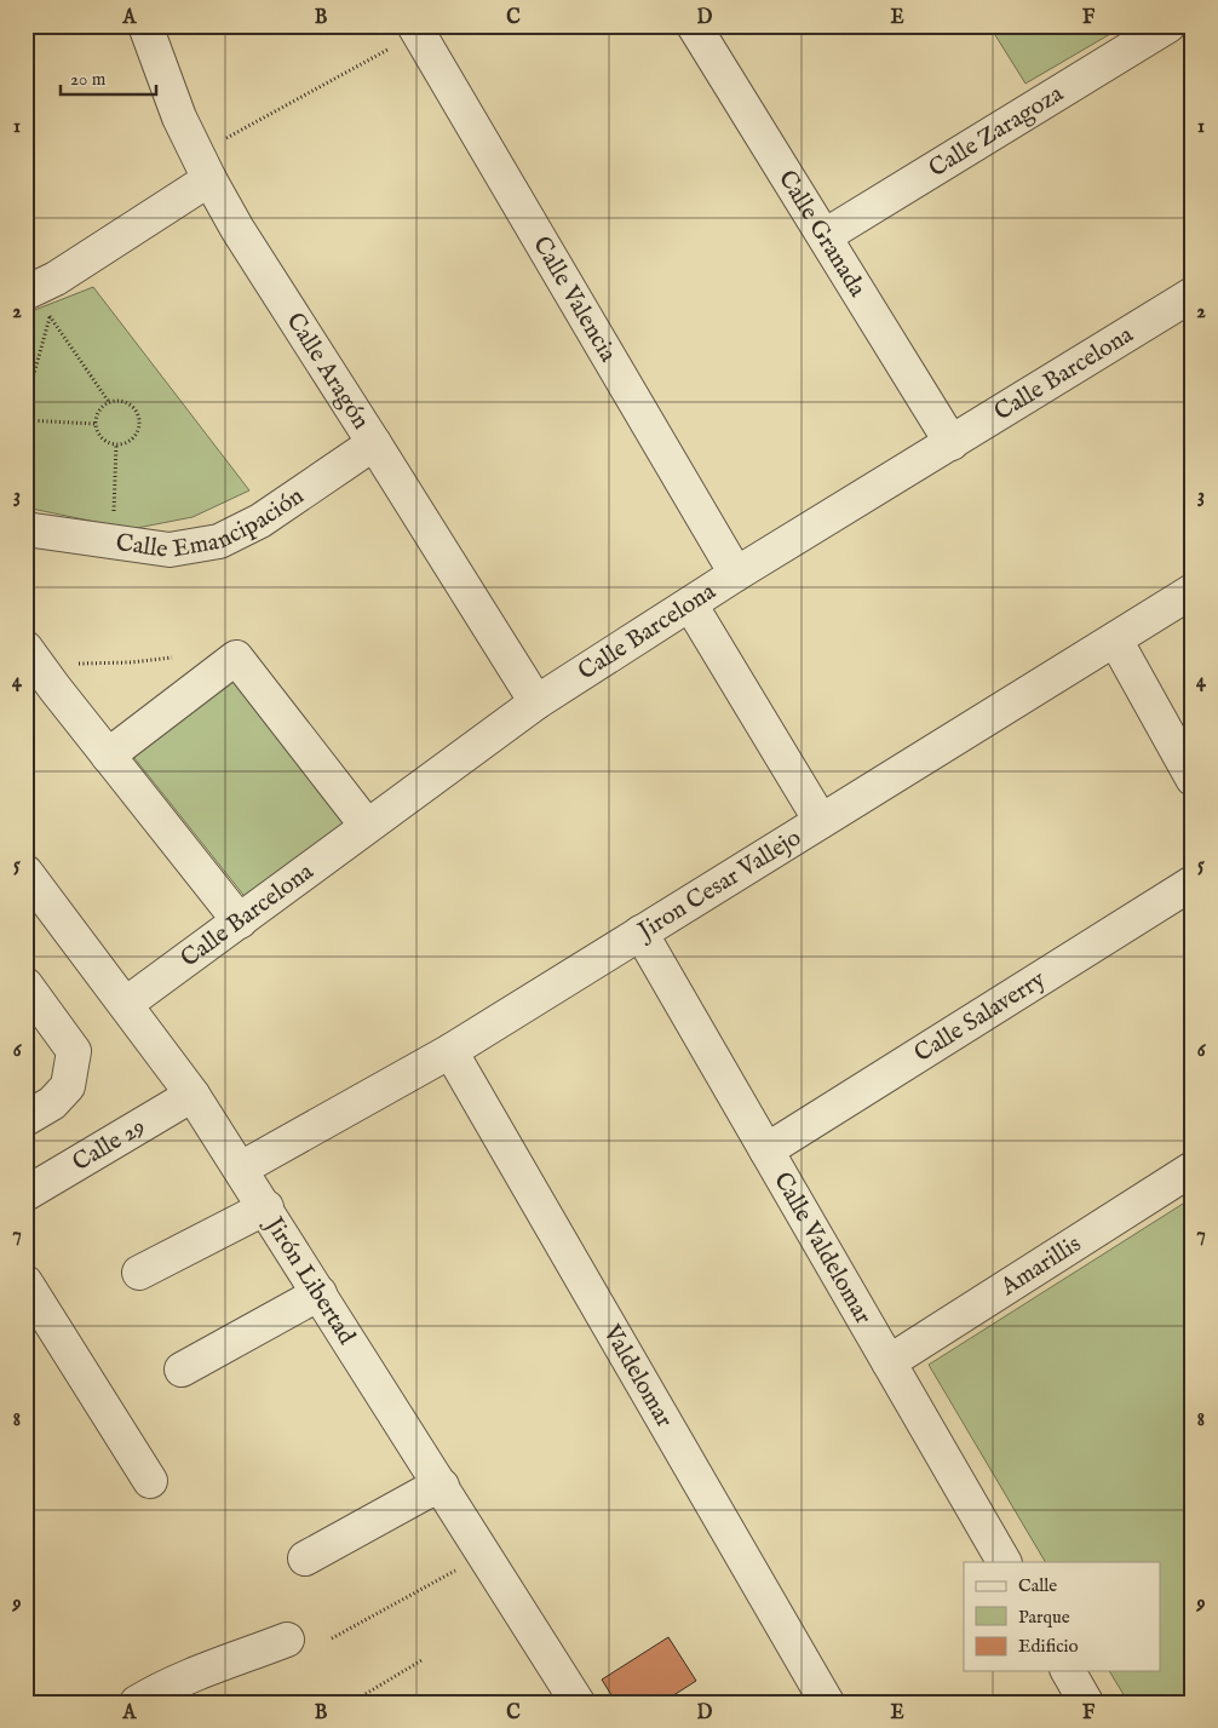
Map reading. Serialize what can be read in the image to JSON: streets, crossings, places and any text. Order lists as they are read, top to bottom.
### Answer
{
  "streets": {
    "street": [
      "Calle Zaragoza",
      "Calle Granada",
      "Calle Valencia",
      "Calle Aragón",
      "Calle Barcelona",
      "Calle Emancipación",
      "Jiron Cesar Vallejo",
      "Calle Salaverry",
      "Calle 29",
      "Calle Valdelomar",
      "Amarillis",
      "Jirón Libertad",
      "Valdelomar"
    ]
  },
  "crossings": [
    ["Calle Zaragoza", "Calle Granada"],
    ["Calle Granada", "Calle Barcelona"],
    ["Calle Valencia", "Calle Barcelona"],
    ["Calle Aragón", "Calle Barcelona"],
    ["Calle Aragón", "Calle Emancipación"],
    ["Calle Barcelona", "Jirón Libertad"],
    ["Jiron Cesar Vallejo", "Calle Valdelomar"],
    ["Jiron Cesar Vallejo", "Jirón Libertad"],
    ["Jiron Cesar Vallejo", "Valdelomar"],
    ["Calle Salaverry", "Calle Valdelomar"],
    ["Calle 29", "Jirón Libertad"],
    ["Calle Valdelomar", "Amarillis"]
  ],
  "legend": ["Calle", "Parque", "Edificio"],
  "scale_bar": "20 m",
  "grid": {
    "columns": [
      "A",
      "B",
      "C",
      "D",
      "E",
      "F"
    ],
    "rows": [
      "1",
      "2",
      "3",
      "4",
      "5",
      "6",
      "7",
      "8",
      "9"
    ]
  }
}
